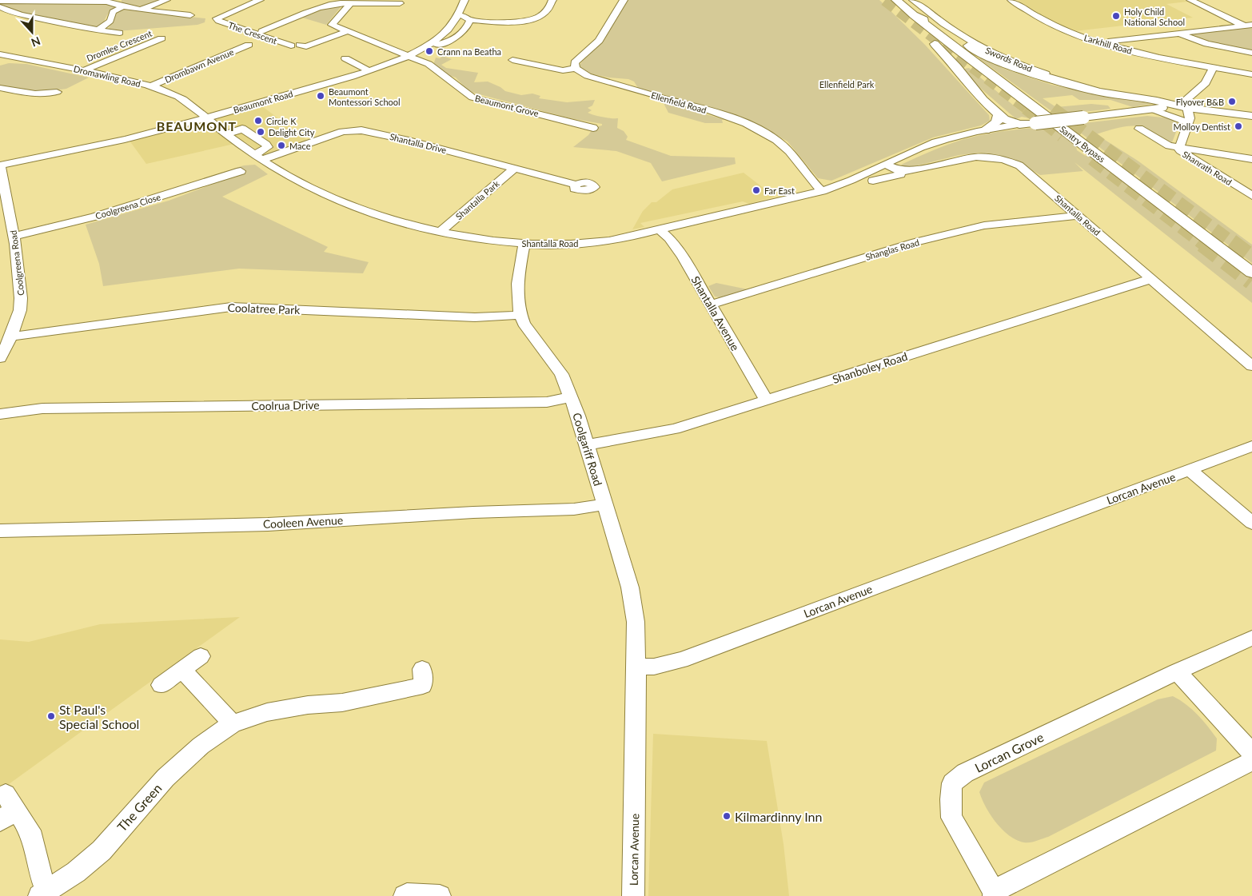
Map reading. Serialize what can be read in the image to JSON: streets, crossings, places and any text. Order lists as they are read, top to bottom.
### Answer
{
  "streets": {
    "main road": ["Swords Road", "Santry Bypass"],
    "street": [
      "The Crescent",
      "Larkhill Road",
      "Dromlee Crescent",
      "Drombawn Avenue",
      "Dromawling Road",
      "Beaumont Road",
      "Ellenfield Road",
      "Beaumont Grove",
      "Shantalla Drive",
      "Shanrath Road",
      "Shantalla Park",
      "Coolgreena Close",
      "Shantalla Road",
      "Shanglas Road",
      "Coolgreena Road",
      "Coolatree Park",
      "Shantalla Avenue",
      "Shanboley Road",
      "Coolrua Drive",
      "Coolgariff Road",
      "Lorcan Avenue",
      "Cooleen Avenue",
      "Lorcan Grove",
      "The Green"
    ]
  },
  "crossings": [
    ["Dromlee Crescent", "Dromawling Road"],
    ["Swords Road", "Santry Bypass"],
    ["Swords Road", "Shanrath Road"],
    ["Drombawn Avenue", "Dromawling Road"],
    ["Dromawling Road", "Beaumont Road"],
    ["Dromawling Road", "Shantalla Road"],
    ["Beaumont Road", "Beaumont Grove"],
    ["Beaumont Road", "Shantalla Road"],
    ["Beaumont Road", "Coolgreena Road"],
    ["Ellenfield Road", "Shantalla Road"],
    ["Shantalla Drive", "Shantalla Park"],
    ["Shantalla Drive", "Shantalla Road"],
    ["Shantalla Park", "Shantalla Road"],
    ["Coolgreena Close", "Coolgreena Road"],
    ["Shantalla Road", "Shanglas Road"],
    ["Shantalla Road", "Shantalla Avenue"],
    ["Shantalla Road", "Shanboley Road"],
    ["Shantalla Road", "Coolgariff Road"],
    ["Shanglas Road", "Shantalla Avenue"],
    ["Coolgreena Road", "Coolatree Park"],
    ["Coolatree Park", "Coolgariff Road"],
    ["Shantalla Avenue", "Shanboley Road"],
    ["Shanboley Road", "Coolgariff Road"],
    ["Coolrua Drive", "Coolgariff Road"],
    ["Coolgariff Road", "Lorcan Avenue"],
    ["Coolgariff Road", "Cooleen Avenue"]
  ],
  "districts": ["BEAUMONT"],
  "parks": ["Ellenfield Park"],
  "places": [
    "Holy Child National School",
    "Crann na Beatha",
    "Beaumont Montessori School",
    "Flyover B&B",
    "Circle K",
    "Molloy Dentist",
    "Delight City",
    "Mace",
    "Far East",
    "St Paul's Special School",
    "Kilmardinny Inn"
  ],
  "north": "bottom"
}
